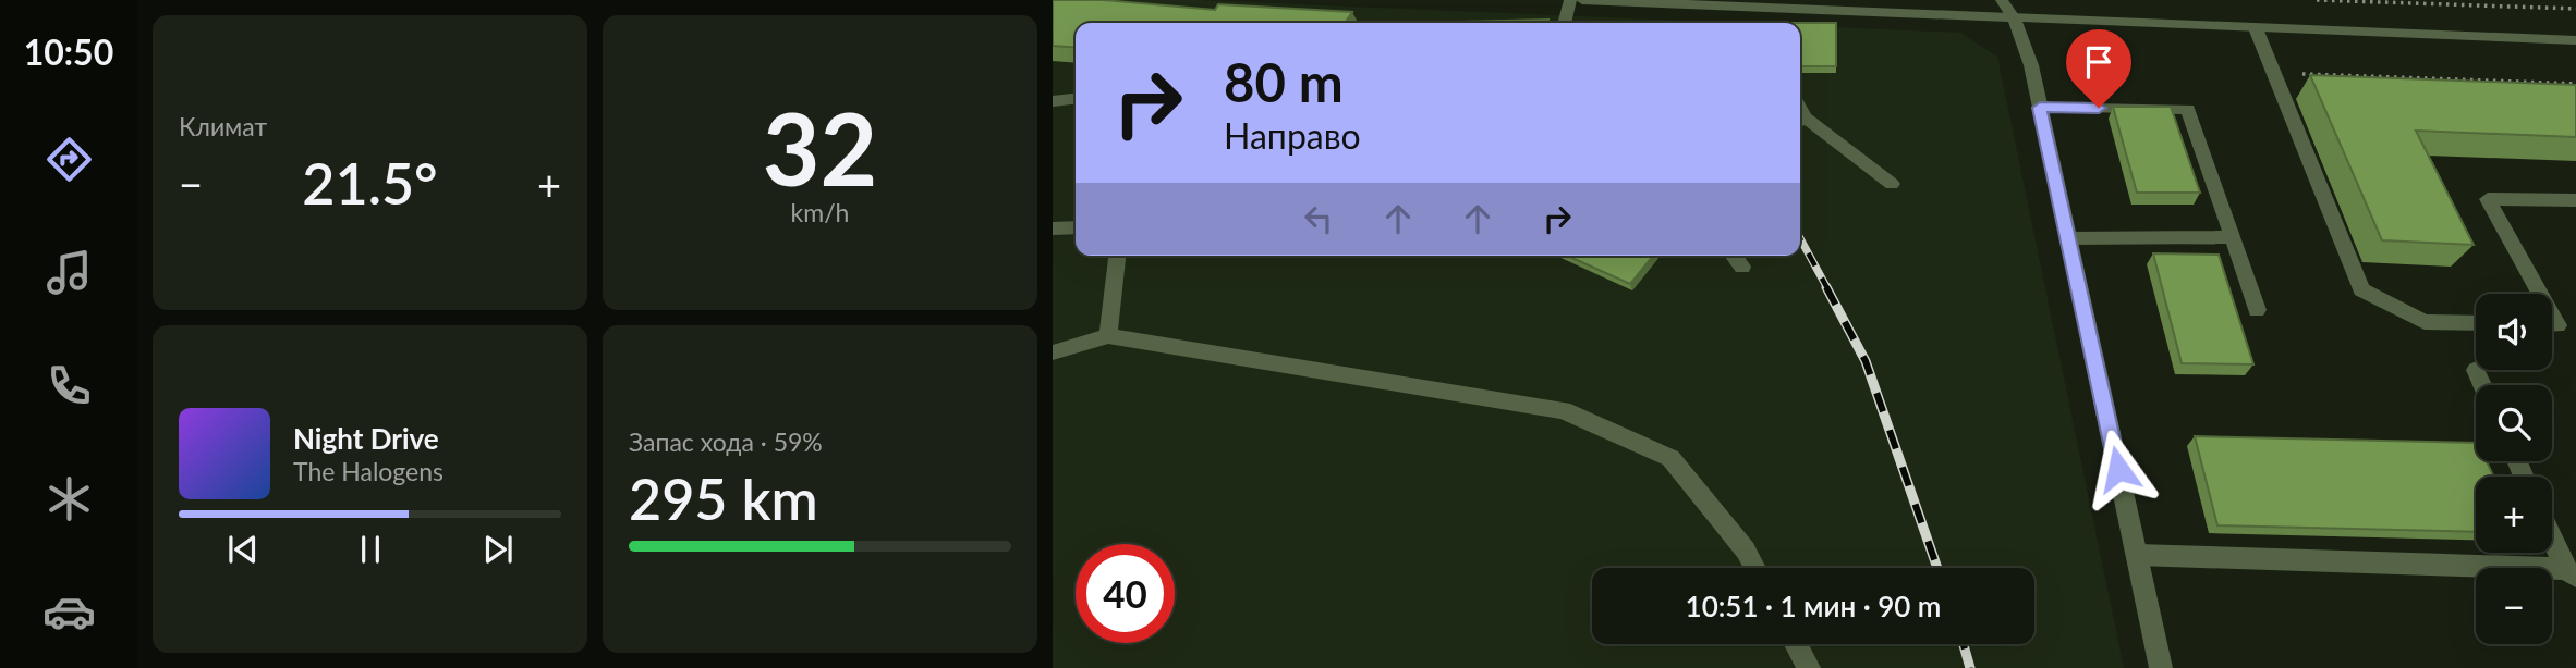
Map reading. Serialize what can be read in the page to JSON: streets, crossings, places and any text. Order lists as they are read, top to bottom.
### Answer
{
  "page": {
    "tabs": "10:50",
    "tile": [
      "Климат",
      ["32", "km/h"],
      ["Запас хода · 59%", "295 km"]
    ],
    "turn": ["80 m", "Направо"],
    "heat": ["−", "21.5°", "+"],
    "map_buttons": ["+", "−"],
    "song": ["Night Drive", "The Halogens"],
    "limit": "40",
    "trip": "10:51 · 1 мин · 90 m"
  }
}
